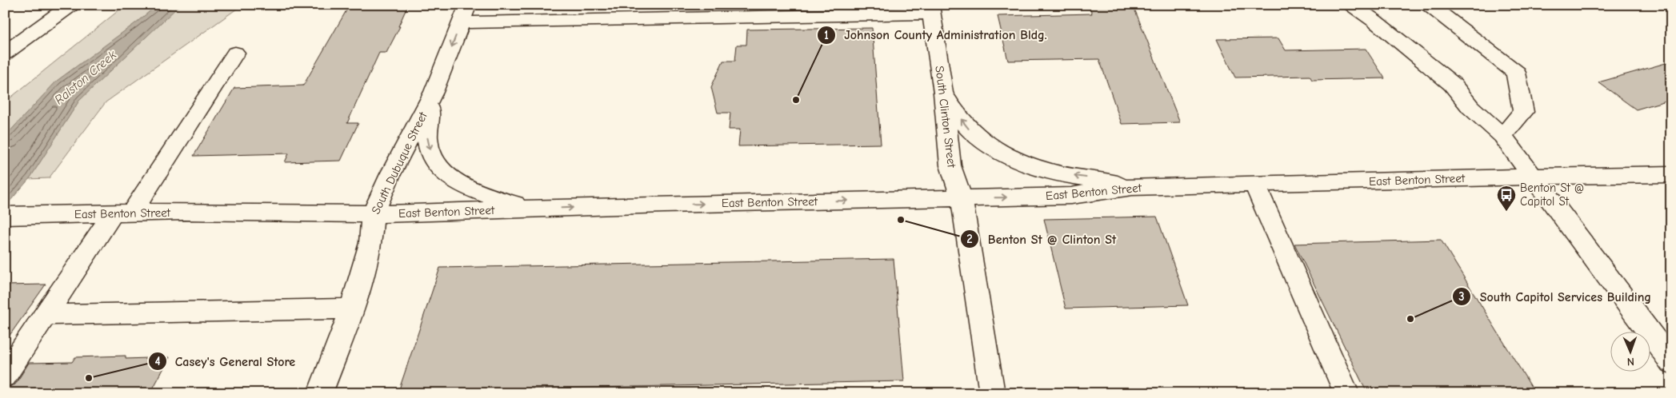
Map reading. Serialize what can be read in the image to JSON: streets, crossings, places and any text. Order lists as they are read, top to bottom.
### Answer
{
  "streets": {
    "street": ["South Clinton Street", "South Dubuque Street", "East Benton Street"]
  },
  "crossings": [
    ["South Clinton Street", "East Benton Street"],
    ["South Dubuque Street", "East Benton Street"]
  ],
  "water": ["Ralston Creek"],
  "places": {
    "other": [
      "Johnson County Administration Bldg.",
      "Benton St @ Clinton St",
      "South Capitol Services Building",
      "Casey's General Store"
    ],
    "bus stop": ["Benton St @ Capitol St"]
  },
  "north": "bottom"
}
